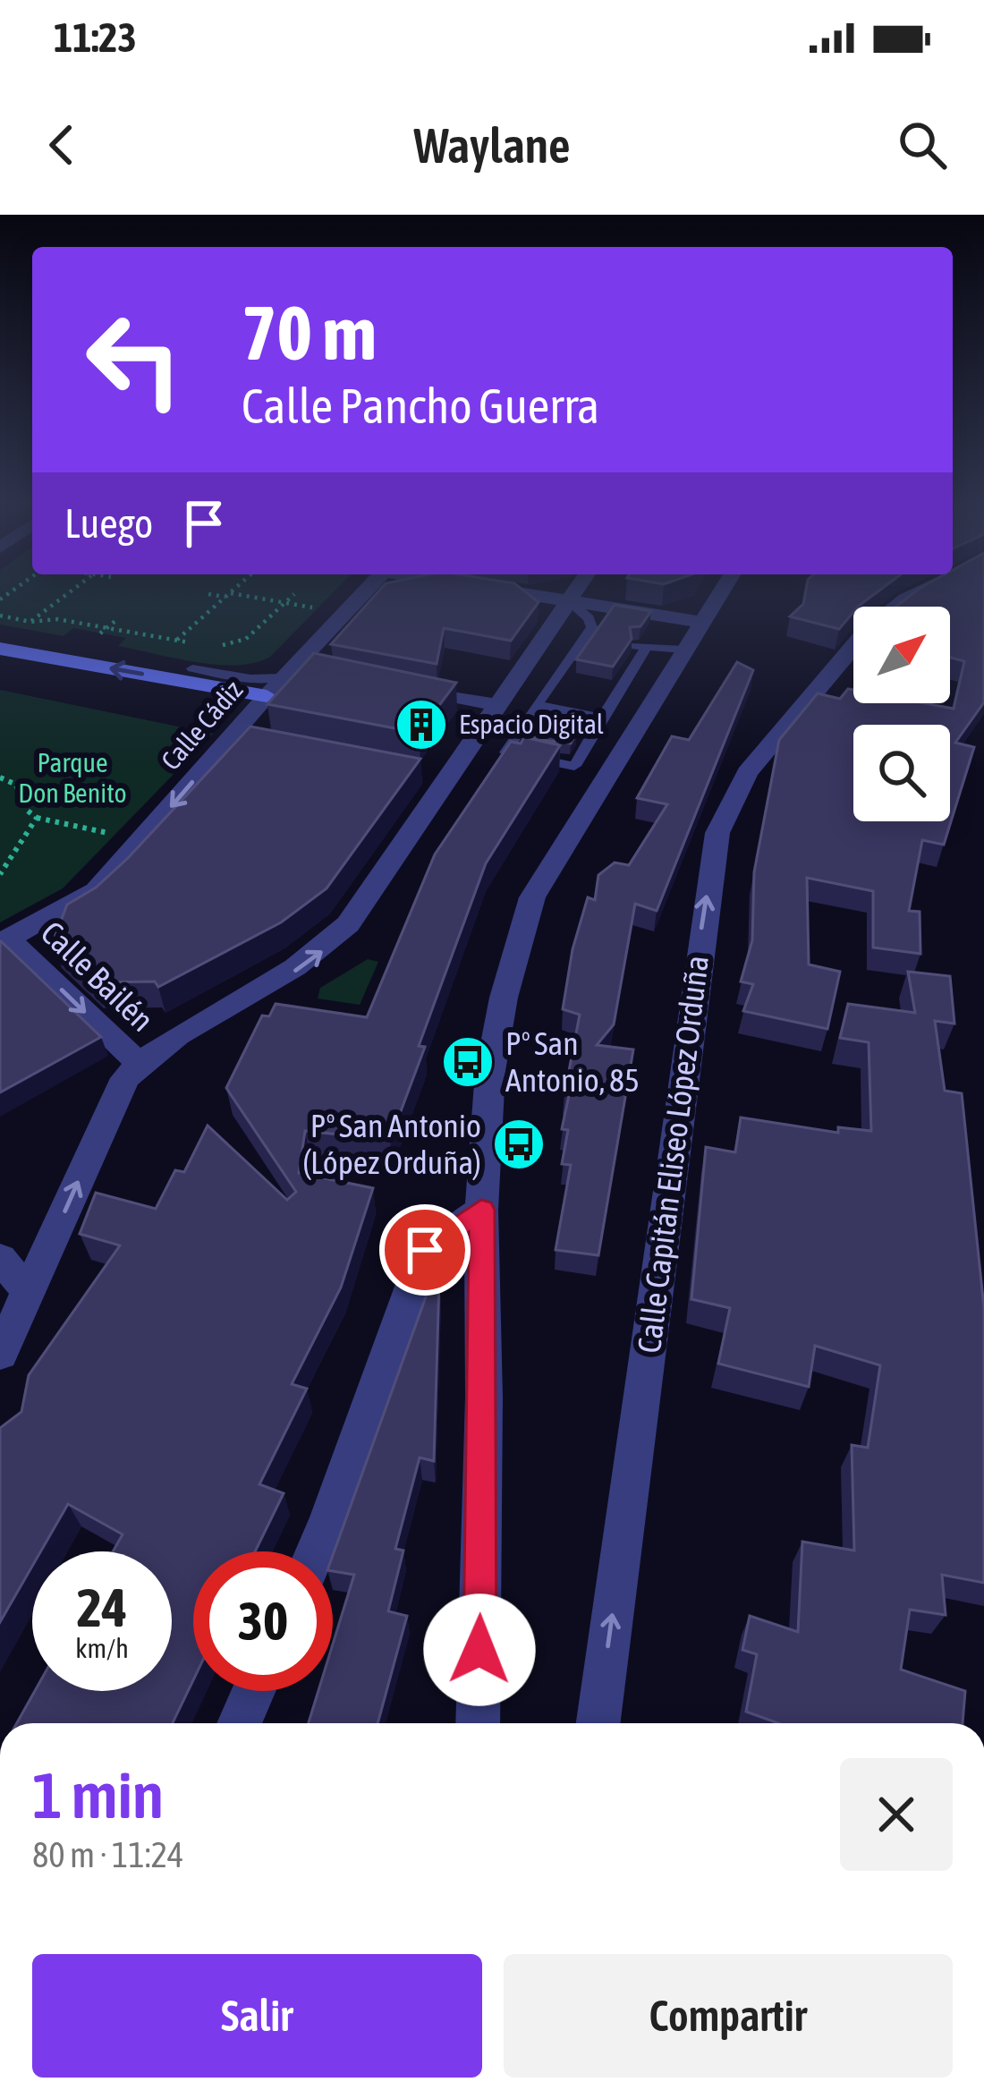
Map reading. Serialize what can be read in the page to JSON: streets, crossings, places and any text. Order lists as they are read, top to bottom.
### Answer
{
  "streets": {
    "street": ["Calle Cádiz", "Calle Bailén", "Calle Capitán Eliseo López Orduña"]
  },
  "crossings": [
    ["Calle Cádiz", "Calle Bailén"]
  ],
  "one_way": ["Calle Bailén"],
  "parks": ["Parque Don Benito"],
  "places": {
    "building": ["Espacio Digital"],
    "bus stop": ["Pº San Antonio, 85", "Pº San Antonio (López Orduña)"]
  },
  "north": "top right",
  "page": {
    "status": "11:23",
    "header": "Waylane",
    "turn": ["70 m", "Calle Pancho Guerra"],
    "then": "Luego",
    "speed": "24 km/h",
    "limit": "30",
    "heading": ["1 min", "80 m · 11:24"],
    "buttons": ["Salir", "Compartir"]
  }
}
